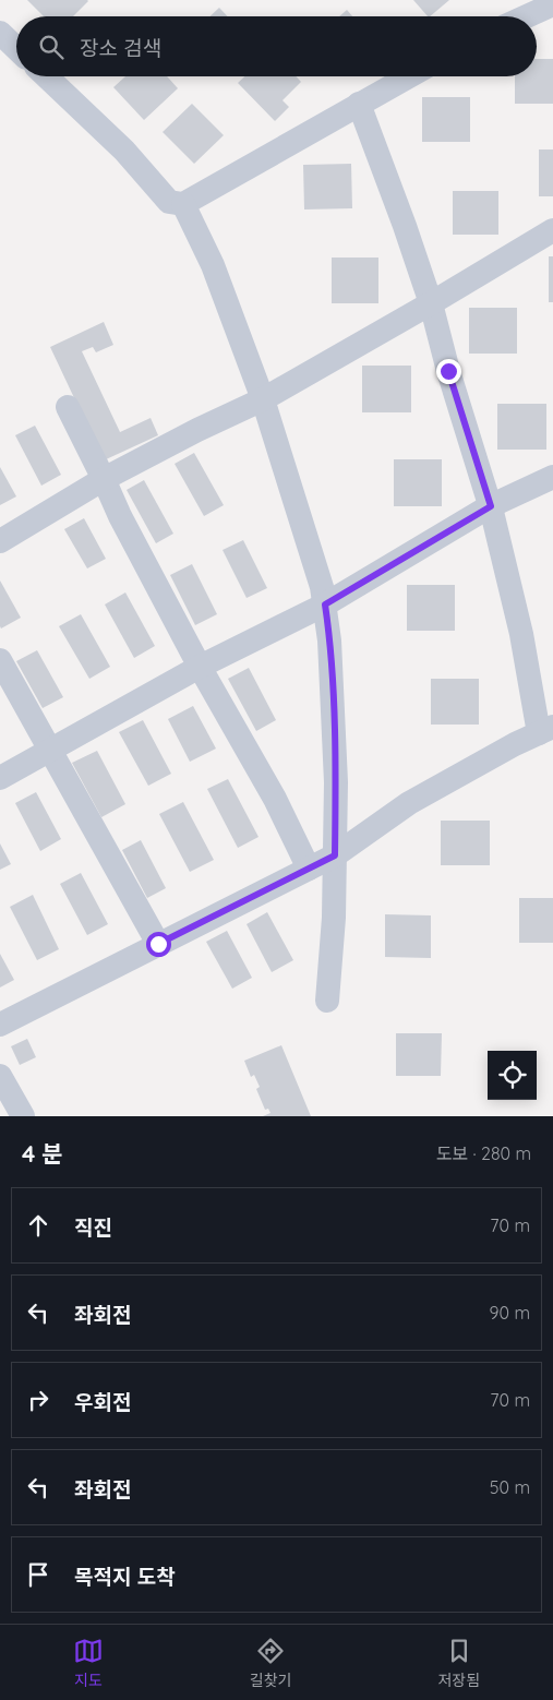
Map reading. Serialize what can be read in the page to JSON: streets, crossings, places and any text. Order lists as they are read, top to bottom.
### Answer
{
  "page": {
    "search": "장소 검색",
    "heading": ["4 분", "도보 · 280 m"],
    "list": [
      ["직진", "70 m"],
      ["좌회전", "90 m"],
      ["우회전", "70 m"],
      ["좌회전", "50 m"],
      "목적지 도착"
    ],
    "nav": ["지도", "길찾기", "저장됨"]
  }
}
